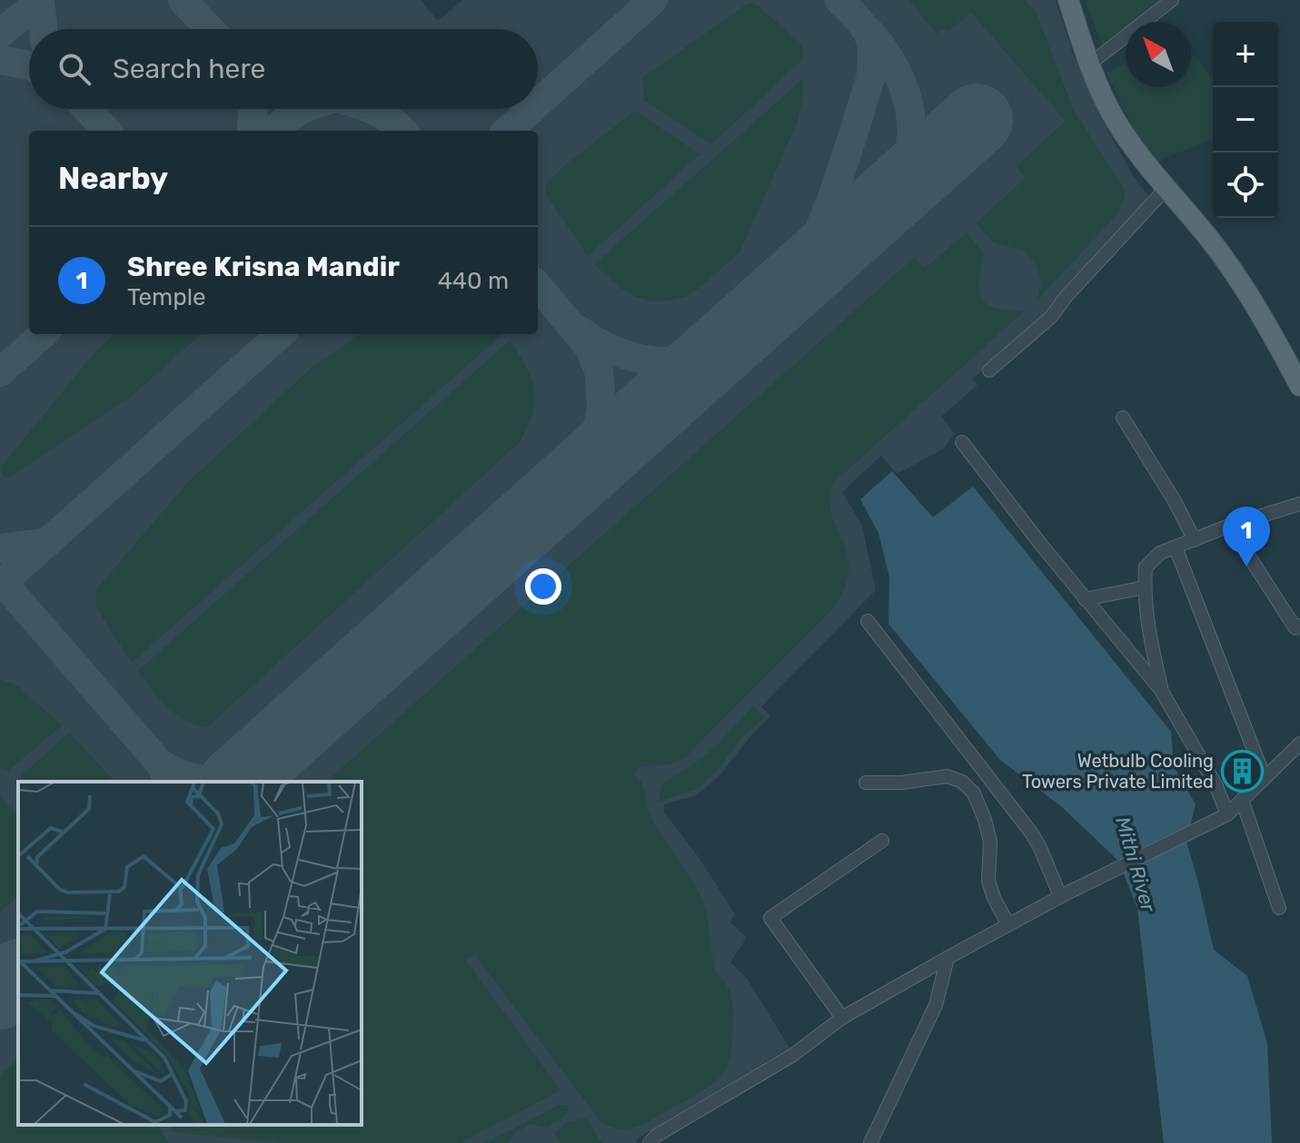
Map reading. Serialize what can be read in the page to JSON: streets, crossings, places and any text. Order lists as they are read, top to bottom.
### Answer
{
  "water": ["Mithi River"],
  "places": {
    "building": ["Wetbulb Cooling Towers Private Limited"]
  },
  "north": "top left",
  "page": {
    "map_buttons": ["+", "−"],
    "search": "Search here",
    "heading": "Nearby",
    "list": [
      {
        "mark": "1",
        "name": "Shree Krisna Mandir",
        "note": "Temple",
        "value": "440 m"
      }
    ],
    "pins": "1"
  }
}
